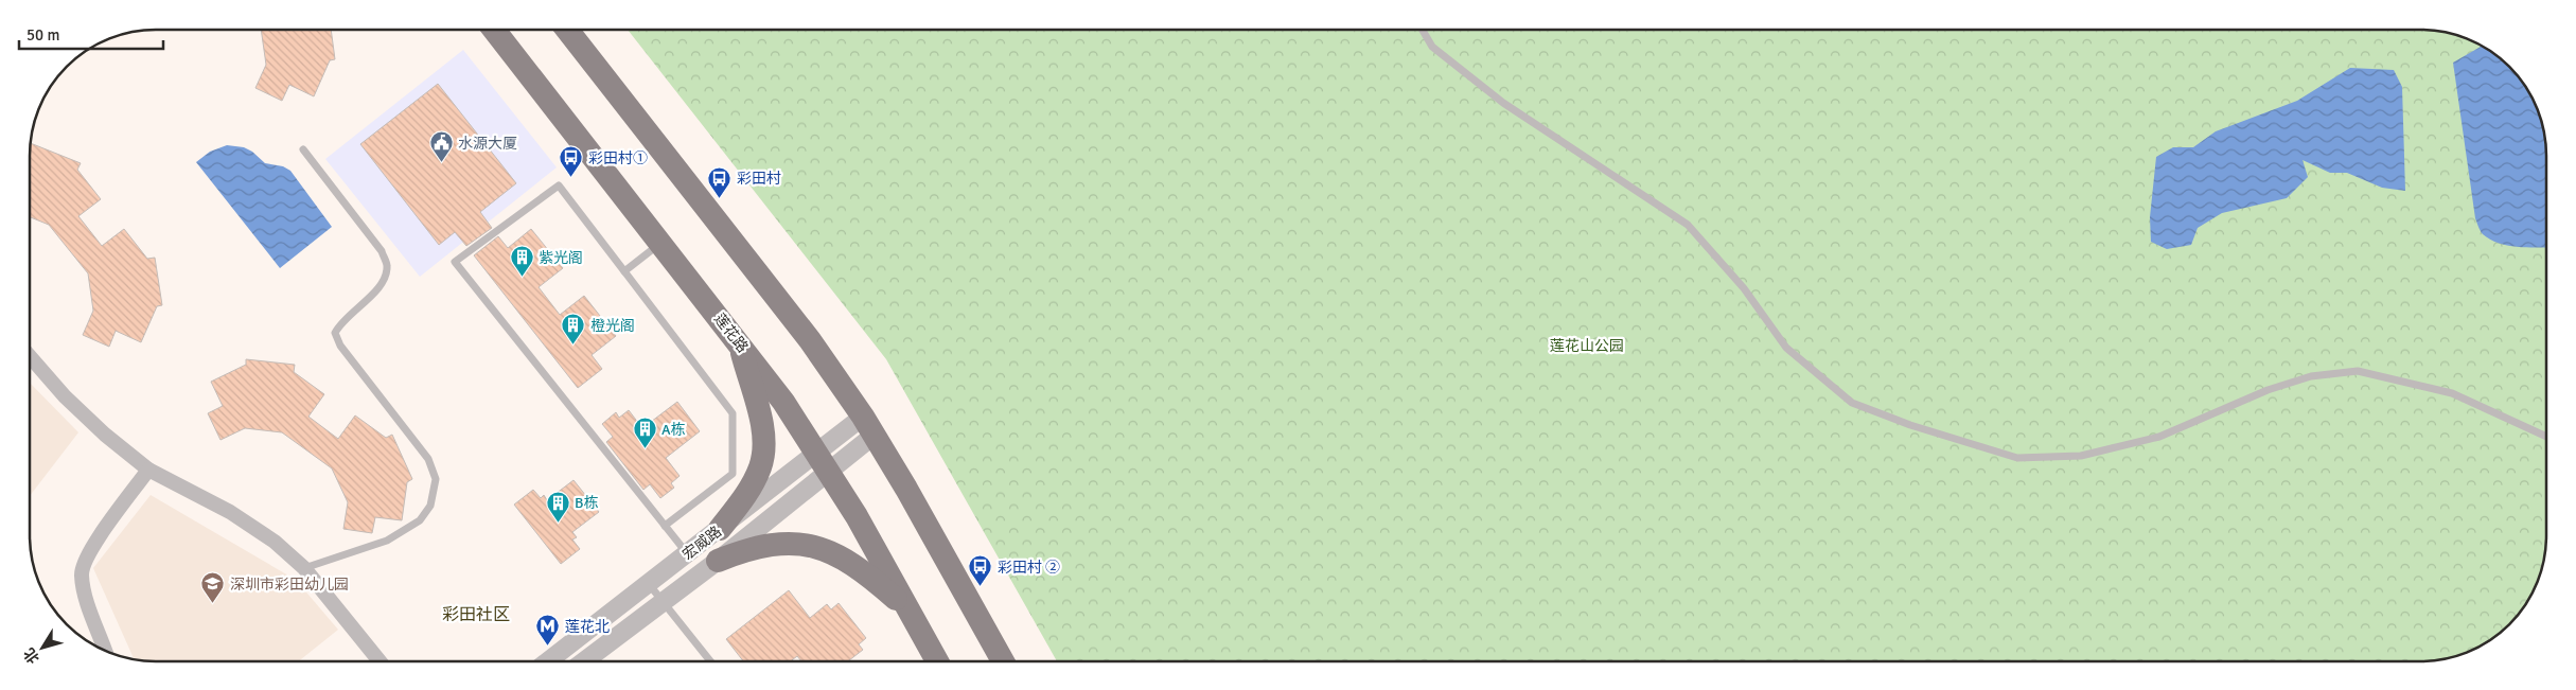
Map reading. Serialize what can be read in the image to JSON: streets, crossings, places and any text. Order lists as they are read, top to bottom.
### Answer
{
  "streets": {
    "main road": ["莲花路"],
    "street": ["宏威路"]
  },
  "crossings": [
    ["莲花路", "宏威路"]
  ],
  "districts": ["彩田社区"],
  "parks": ["莲花山公园"],
  "places": {
    "public building": ["水源大厦"],
    "bus stop": ["彩田村①", "彩田村", "彩田村 ②"],
    "building": [
      "紫光阁",
      "橙光阁",
      "A栋",
      "B栋"
    ],
    "school or university": ["深圳市彩田幼儿园"],
    "metro station": ["莲花北"]
  },
  "scale_bar": "50 m",
  "north": "bottom left"
}
